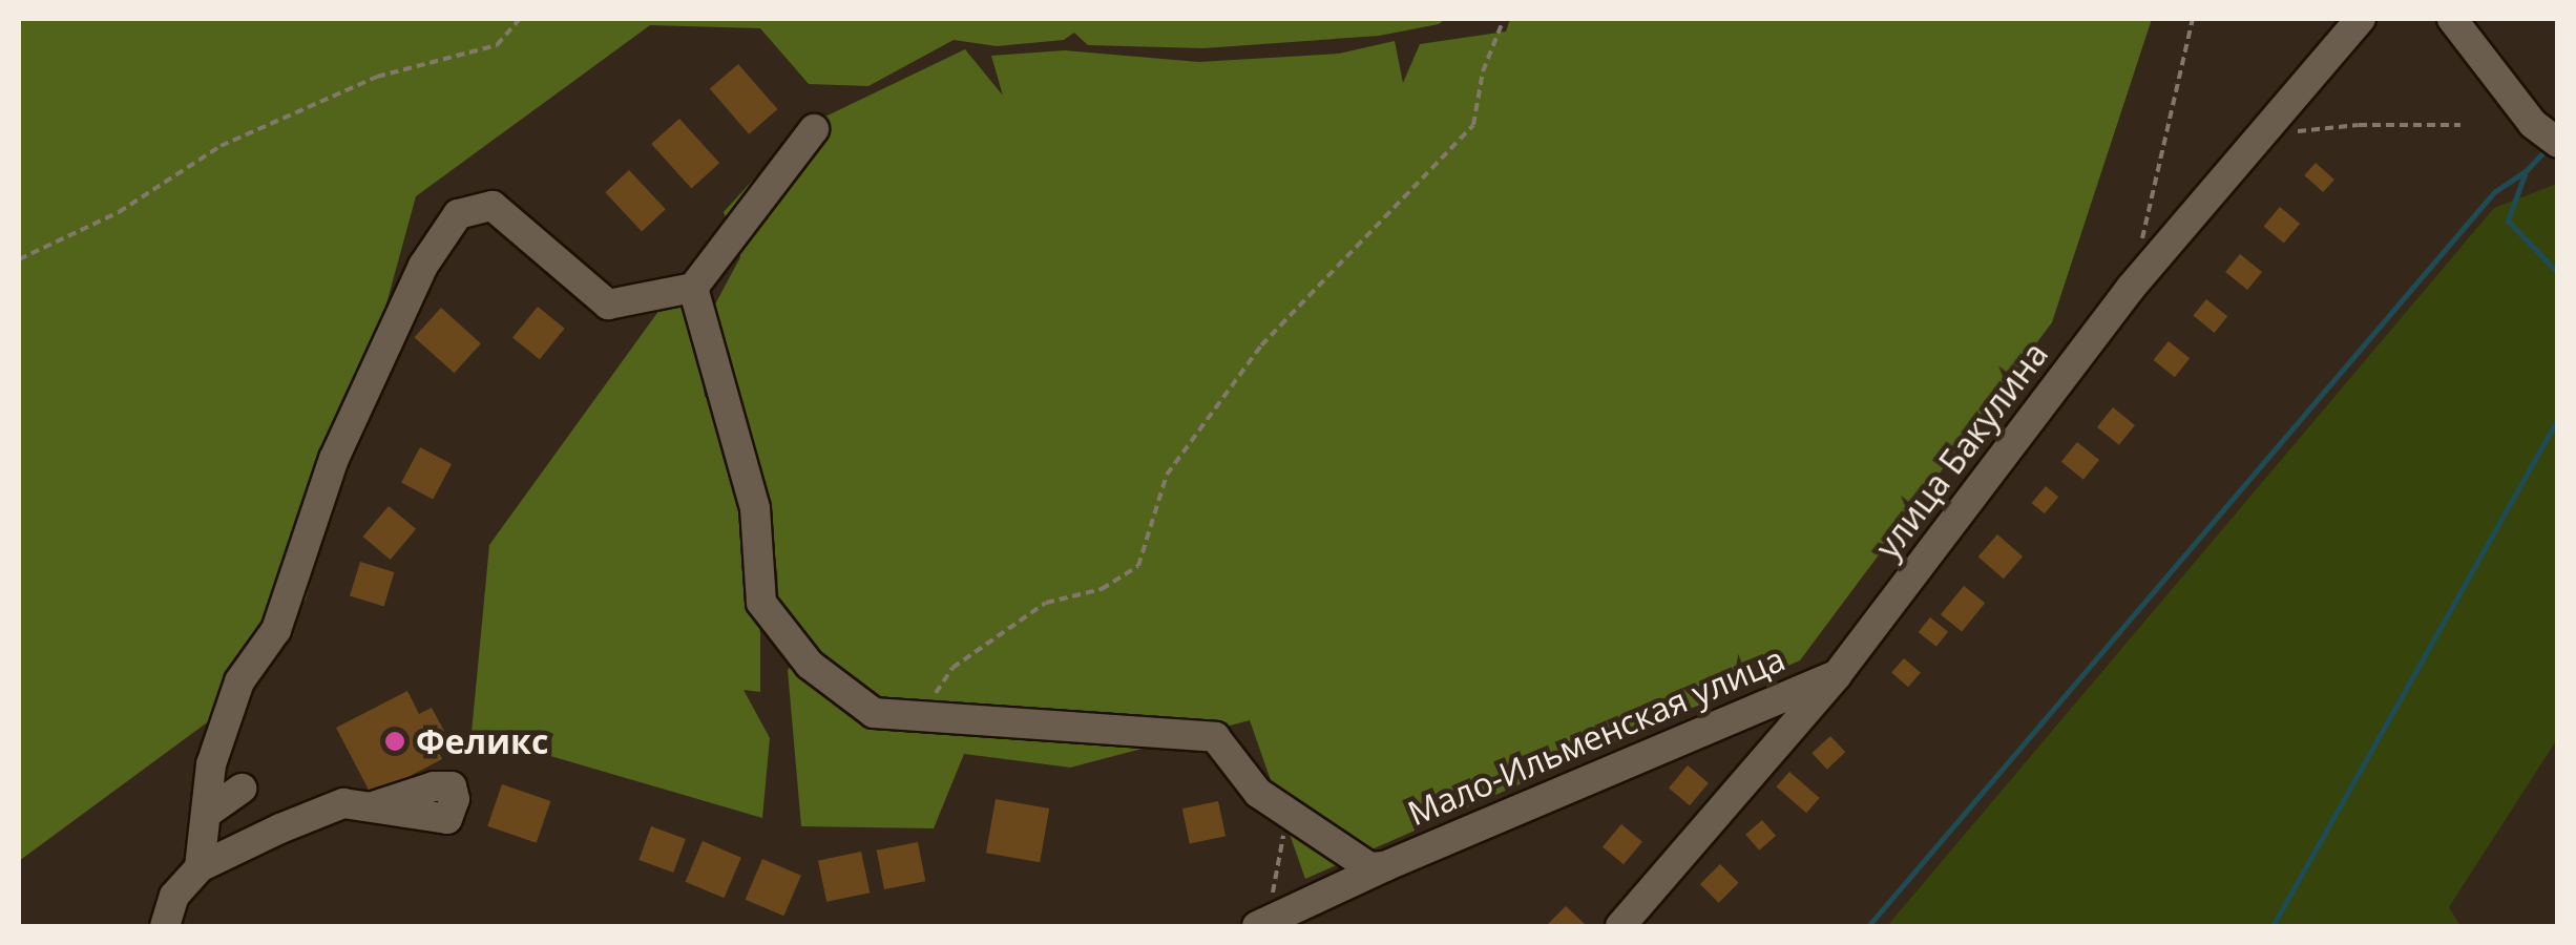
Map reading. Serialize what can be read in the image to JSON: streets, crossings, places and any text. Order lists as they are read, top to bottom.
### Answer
{
  "streets": {
    "street": ["улица Бакулина", "Мало-Ильменская улица"]
  },
  "crossings": [
    ["улица Бакулина", "Мало-Ильменская улица"]
  ],
  "places": ["Феликс"]
}
